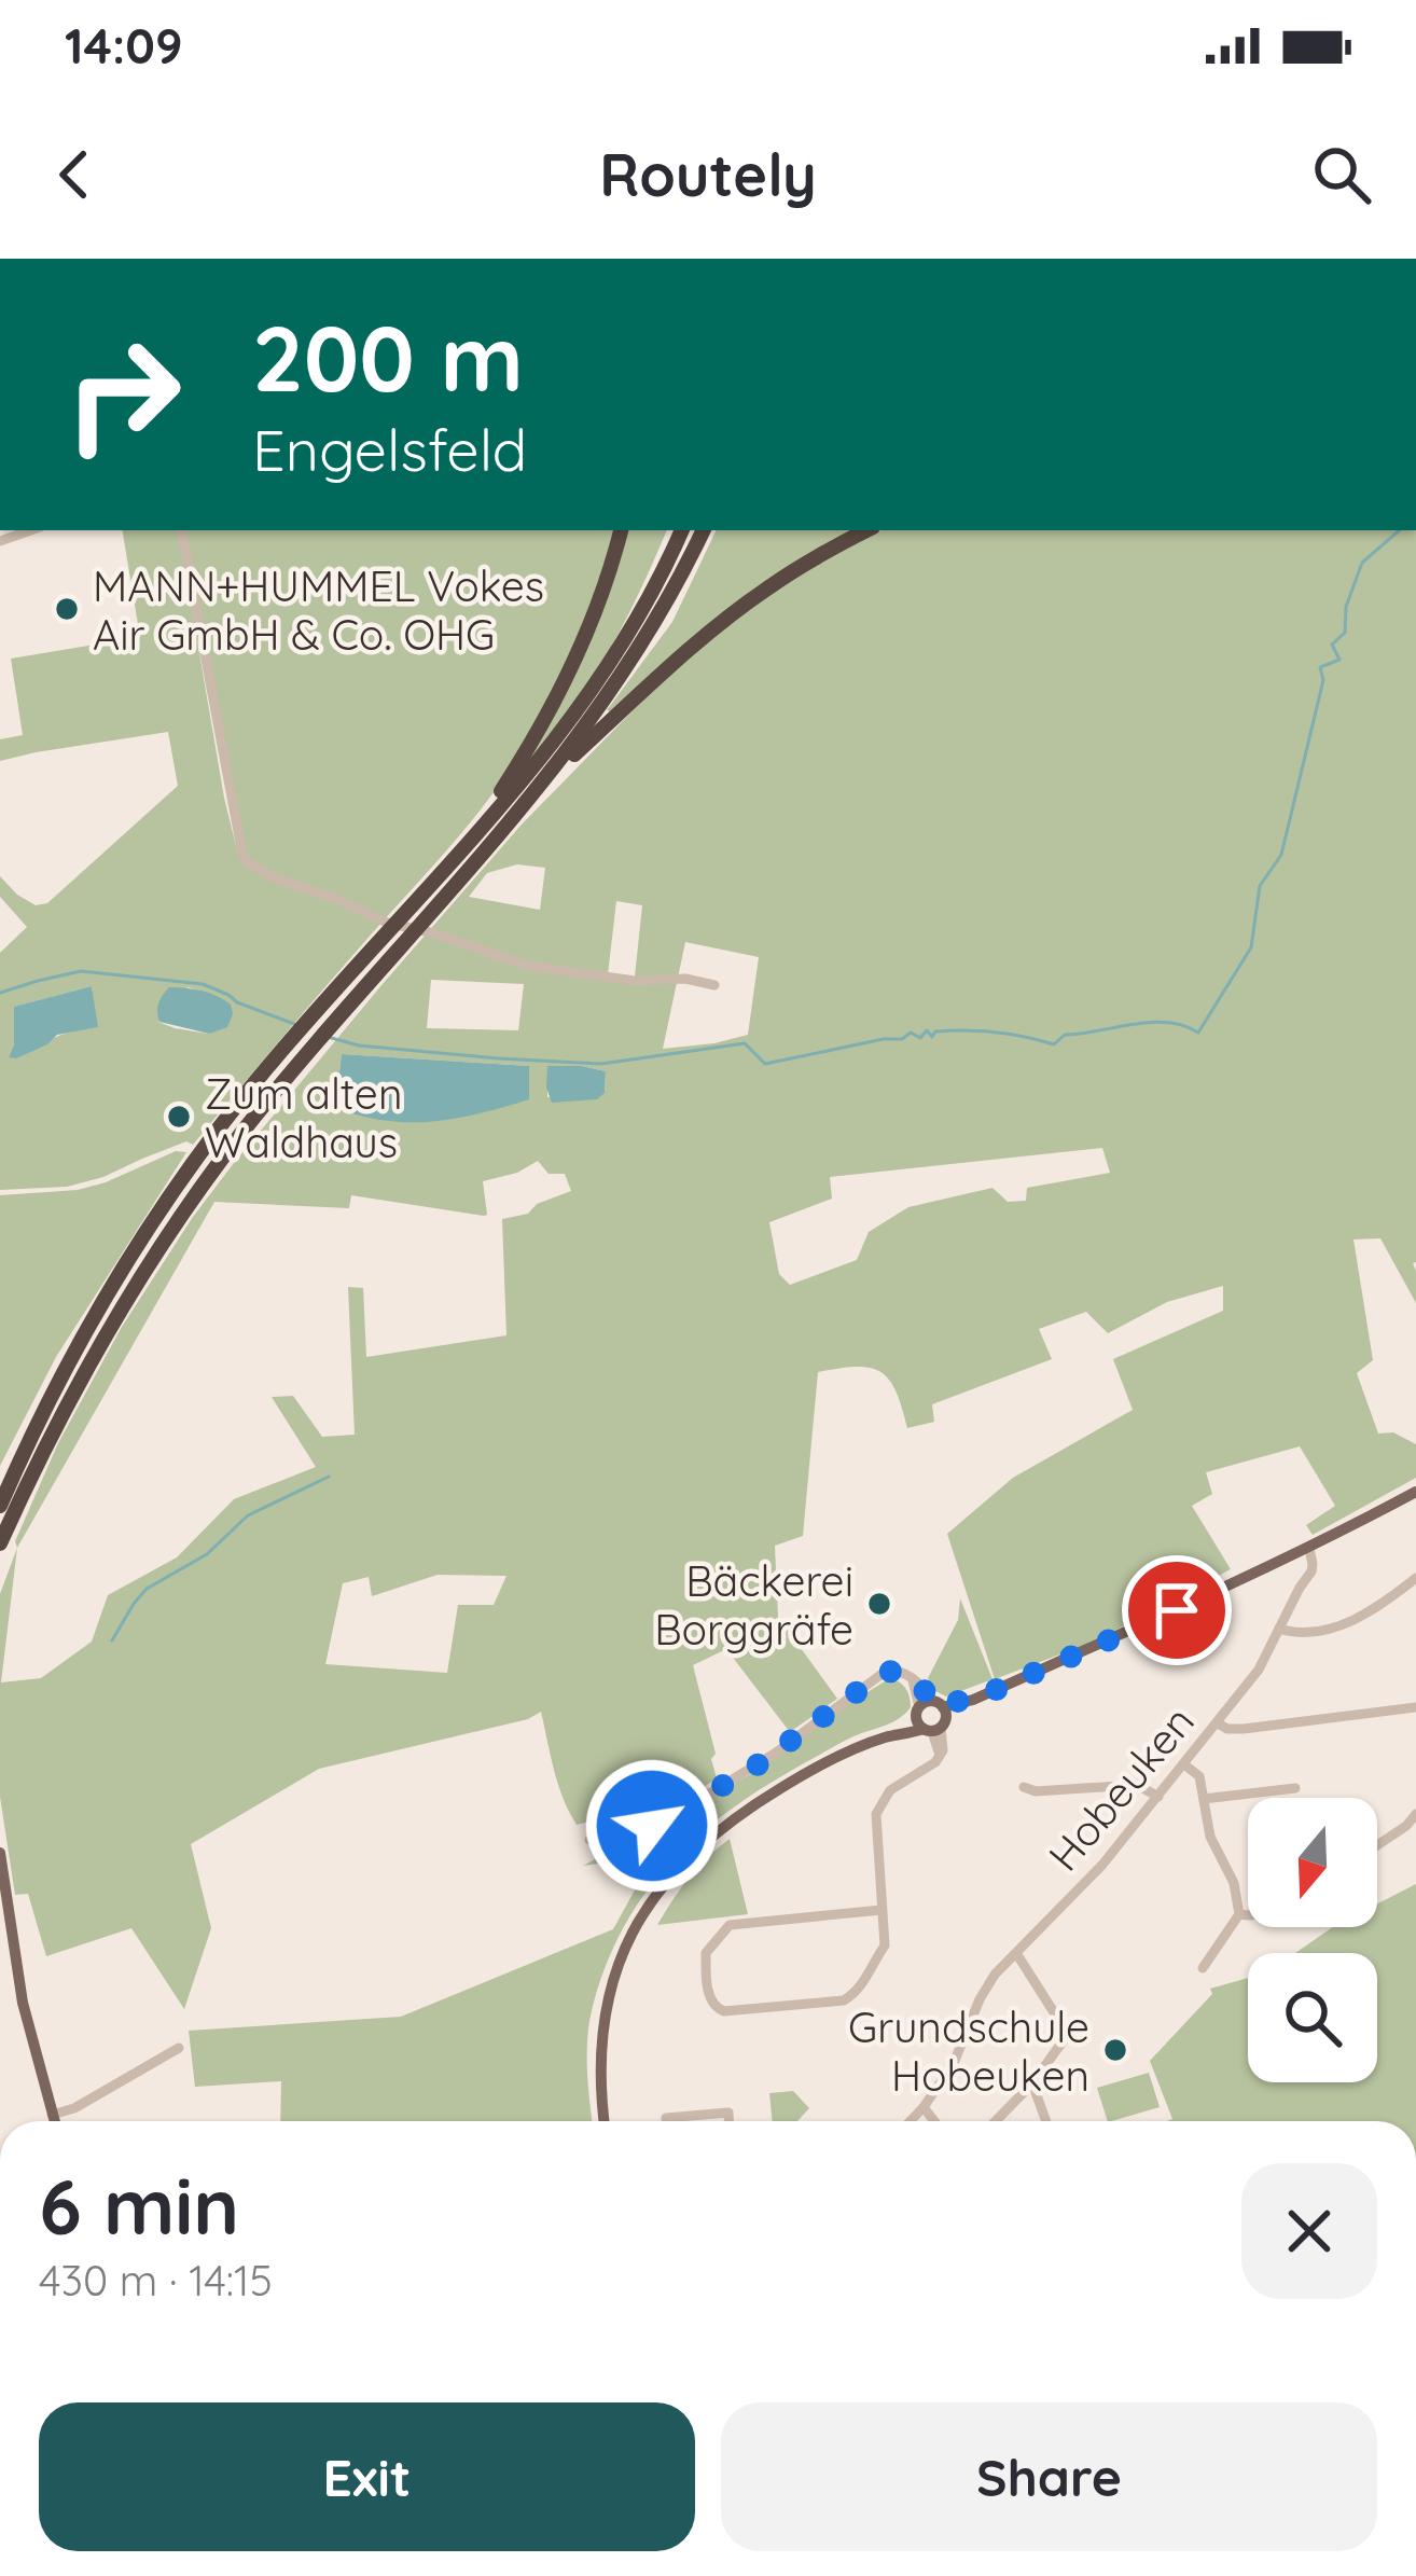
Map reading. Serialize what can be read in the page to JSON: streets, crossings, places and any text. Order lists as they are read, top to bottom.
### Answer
{
  "streets": {
    "street": ["Hobeuken"]
  },
  "places": [
    "MANN+HUMMEL Vokes Air GmbH & Co. OHG",
    "Zum alten Waldhaus",
    "Bäckerei Borggräfe",
    "Grundschule Hobeuken"
  ],
  "north": "bottom",
  "page": {
    "status": "14:09",
    "header": "Routely",
    "turn": ["200 m", "Engelsfeld"],
    "heading": ["6 min", "430 m · 14:15"],
    "buttons": ["Exit", "Share"]
  }
}
